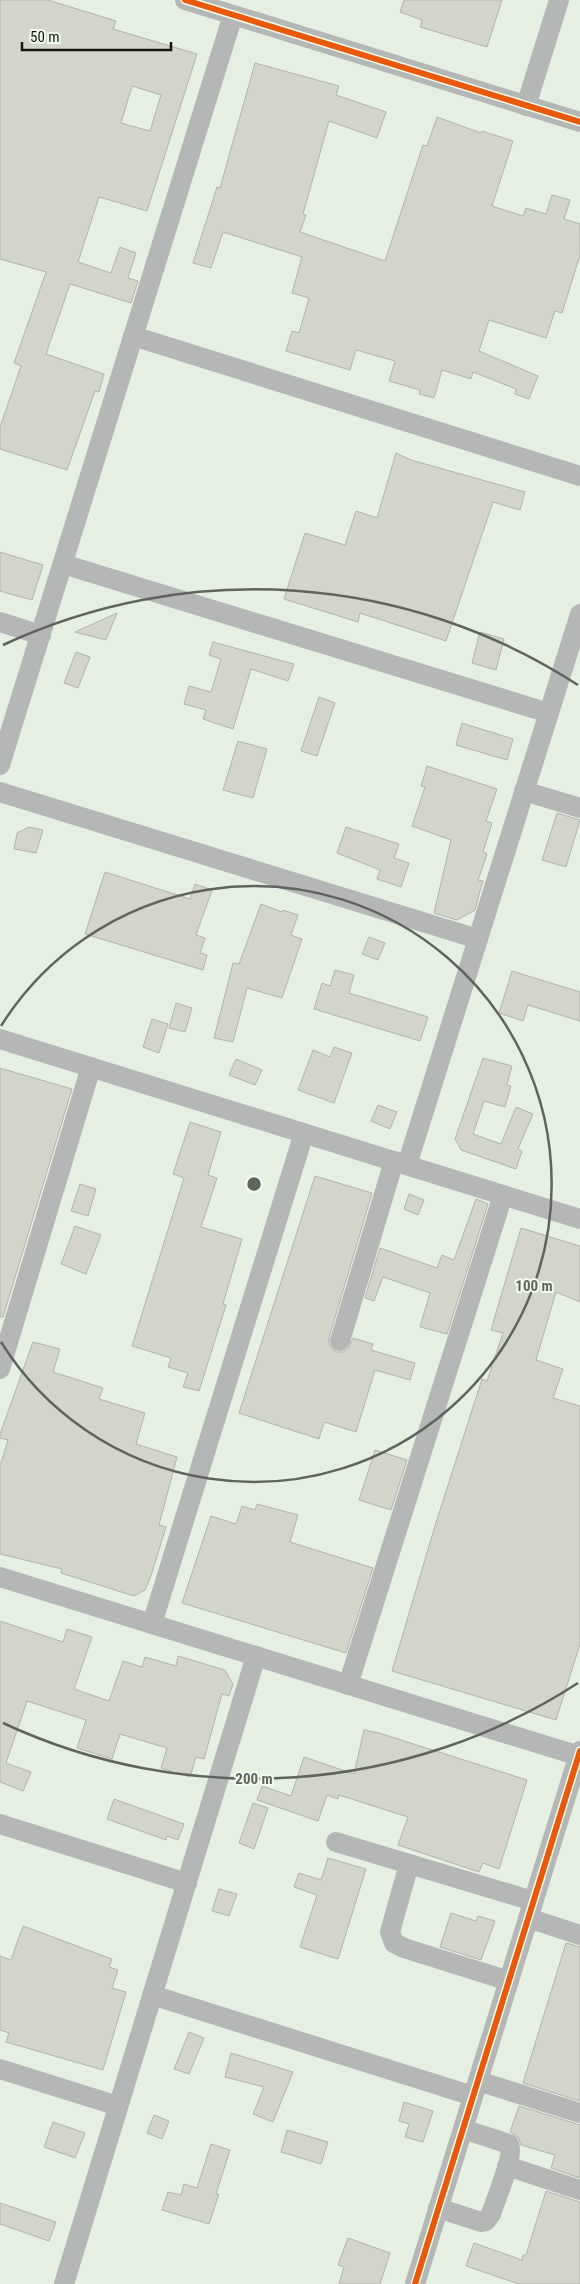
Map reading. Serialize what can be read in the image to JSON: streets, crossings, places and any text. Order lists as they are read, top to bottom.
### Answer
{
  "scale_bar": "50 m",
  "rings": ["100 m", "200 m"]
}
